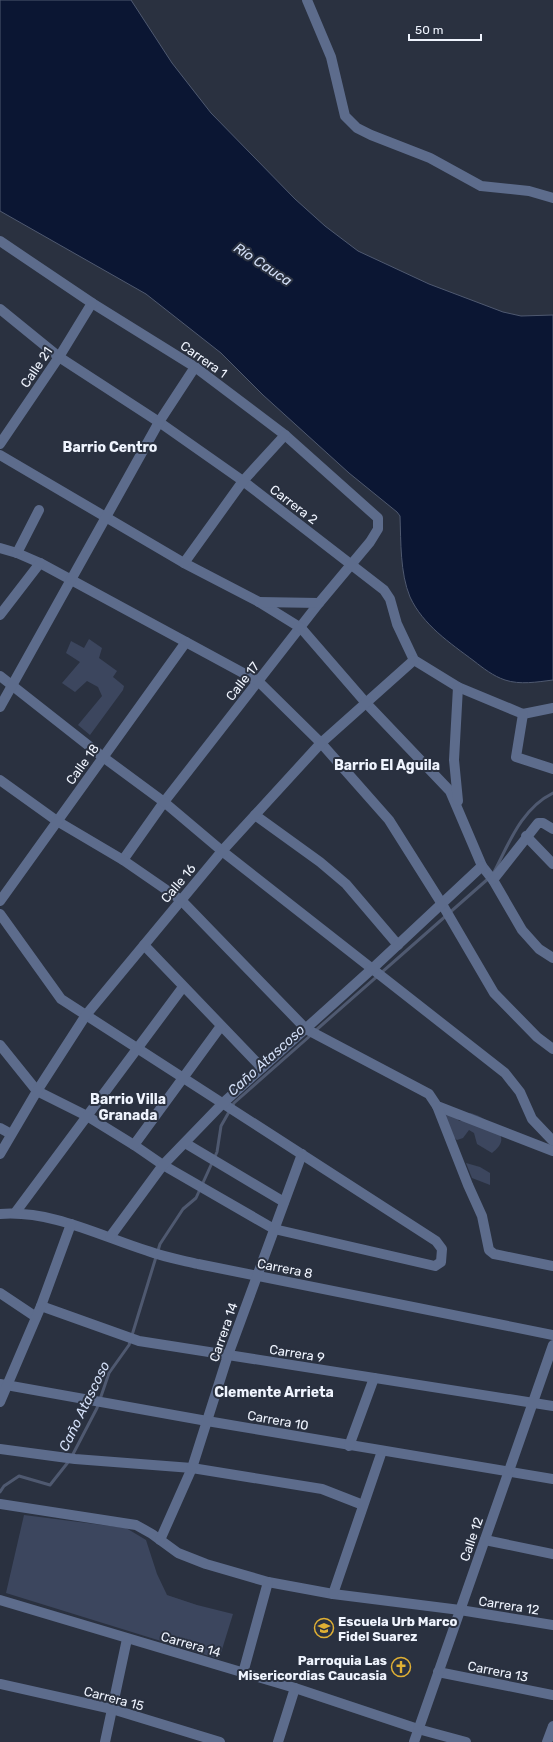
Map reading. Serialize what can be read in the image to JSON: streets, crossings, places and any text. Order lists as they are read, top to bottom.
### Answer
{
  "streets": {
    "street": [
      "Carrera 1",
      "Calle 21",
      "Carrera 2",
      "Calle 17",
      "Calle 18",
      "Calle 16",
      "Carrera 8",
      "Carrera 14",
      "Carrera 9",
      "Carrera 10",
      "Calle 12",
      "Carrera 12",
      "Carrera 13",
      "Carrera 15"
    ]
  },
  "crossings": [
    ["Carrera 1", "Calle 21"],
    ["Carrera 1", "Calle 17"],
    ["Calle 21", "Carrera 2"],
    ["Carrera 2", "Calle 17"],
    ["Carrera 2", "Calle 16"],
    ["Carrera 8", "Carrera 14"],
    ["Carrera 14", "Carrera 9"],
    ["Carrera 14", "Carrera 10"],
    ["Carrera 14", "Calle 12"],
    ["Carrera 14", "Carrera 12"],
    ["Carrera 9", "Calle 12"],
    ["Carrera 10", "Calle 12"],
    ["Calle 12", "Carrera 12"],
    ["Calle 12", "Carrera 13"]
  ],
  "districts": [
    "Barrio Centro",
    "Barrio El Aguila",
    "Barrio Villa Granada",
    "Clemente Arrieta"
  ],
  "water": ["Río Cauca", "Caño Atascoso"],
  "places": {
    "school or university": ["Escuela Urb Marco Fidel Suarez"],
    "church": ["Parroquia Las Misericordias Caucasia"]
  },
  "scale_bar": "50 m"
}
